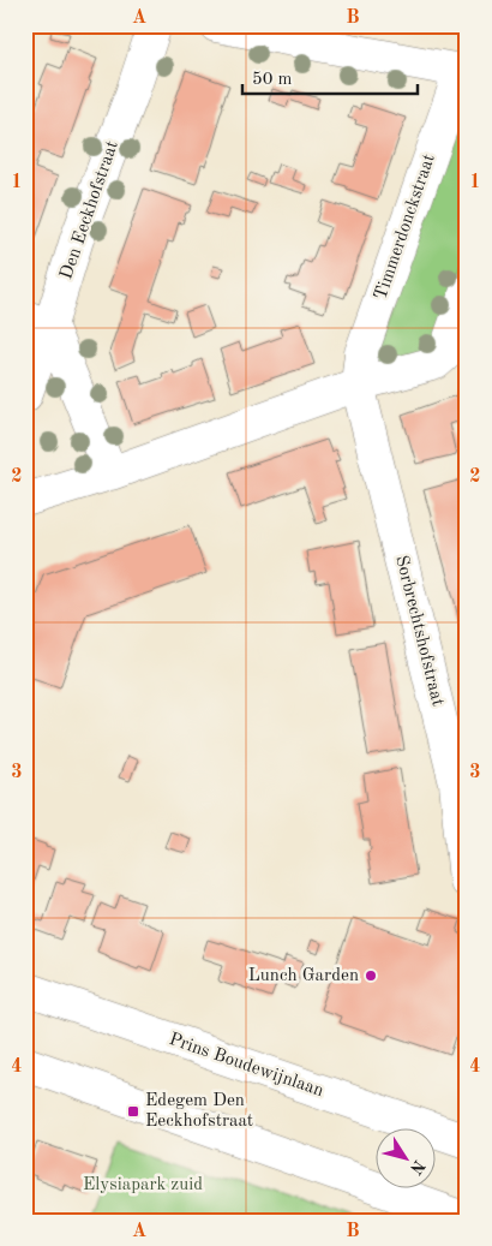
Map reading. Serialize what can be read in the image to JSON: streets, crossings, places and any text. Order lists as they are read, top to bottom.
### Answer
{
  "streets": {
    "street": [
      "Den Eeckhofstraat",
      "Timmerdonckstraat",
      "Sorbrechtshofstraat",
      "Prins Boudewijnlaan"
    ]
  },
  "crossings": [
    ["Timmerdonckstraat", "Sorbrechtshofstraat"]
  ],
  "parks": ["Elysiapark zuid"],
  "places": {
    "other": ["Lunch Garden"],
    "transit": ["Edegem Den Eeckhofstraat"]
  },
  "scale_bar": "50 m",
  "north": "bottom right",
  "grid": {
    "columns": ["A", "B"],
    "rows": [
      "1",
      "2",
      "3",
      "4"
    ]
  }
}
